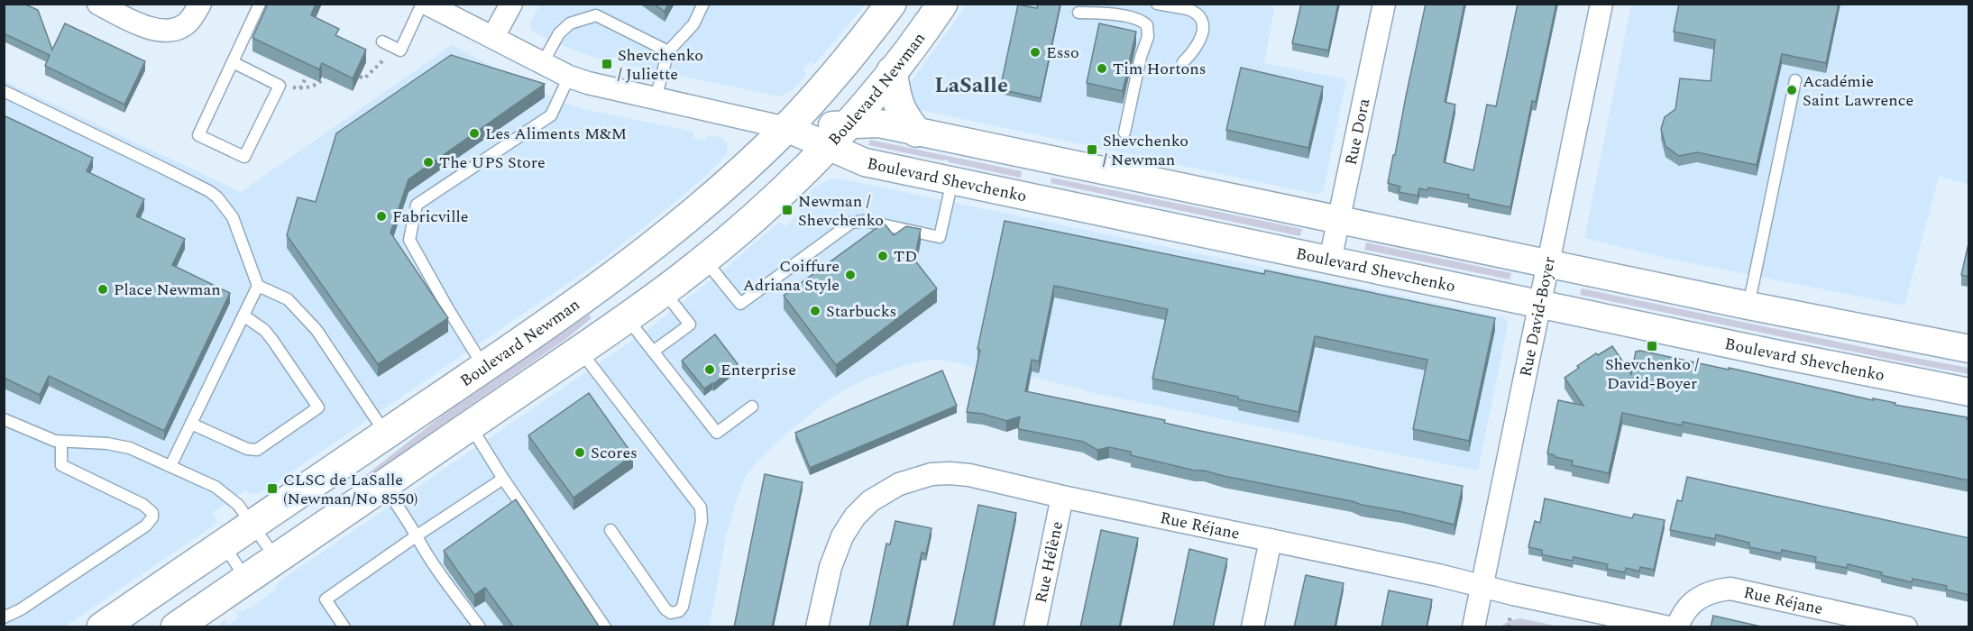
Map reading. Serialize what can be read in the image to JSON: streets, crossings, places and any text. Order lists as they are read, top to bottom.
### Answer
{
  "streets": {
    "main road": ["Boulevard Newman"],
    "street": [
      "Rue Dora",
      "Boulevard Shevchenko",
      "Rue David-Boyer",
      "Rue Réjane",
      "Rue Hélène"
    ]
  },
  "crossings": [
    ["Boulevard Newman", "Boulevard Shevchenko"],
    ["Rue Dora", "Boulevard Shevchenko"],
    ["Boulevard Shevchenko", "Rue David-Boyer"],
    ["Rue David-Boyer", "Rue Réjane"],
    ["Rue Réjane", "Rue Hélène"]
  ],
  "districts": ["LaSalle"],
  "places": {
    "other": [
      "Esso",
      "Tim Hortons",
      "Académie Saint Lawrence",
      "Les Aliments M&M",
      "The UPS Store",
      "Fabricville",
      "TD",
      "Coiffure Adriana Style",
      "Place Newman",
      "Starbucks",
      "Enterprise",
      "Scores"
    ],
    "transit": [
      "Shevchenko / Juliette",
      "Shevchenko / Newman",
      "Newman / Shevchenko",
      "Shevchenko / David-Boyer",
      "CLSC de LaSalle (Newman/No 8550)"
    ]
  }
}
